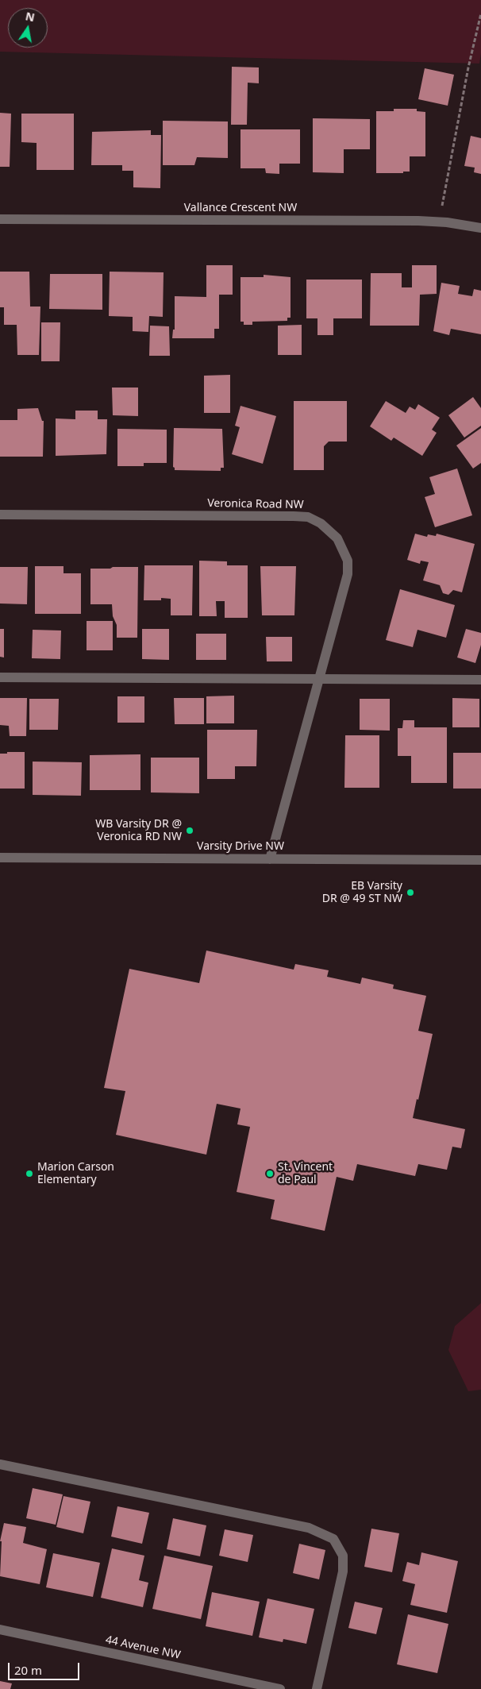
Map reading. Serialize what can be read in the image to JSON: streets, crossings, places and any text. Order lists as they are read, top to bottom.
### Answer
{
  "streets": {
    "street": [
      "Vallance Crescent NW",
      "Veronica Road NW",
      "Varsity Drive NW",
      "44 Avenue NW"
    ]
  },
  "crossings": [
    ["Veronica Road NW", "Varsity Drive NW"]
  ],
  "places": [
    "WB Varsity DR @ Veronica RD NW",
    "EB Varsity DR @ 49 ST NW",
    "Marion Carson Elementary",
    "St. Vincent de Paul"
  ],
  "scale_bar": "20 m",
  "north": "top"
}
